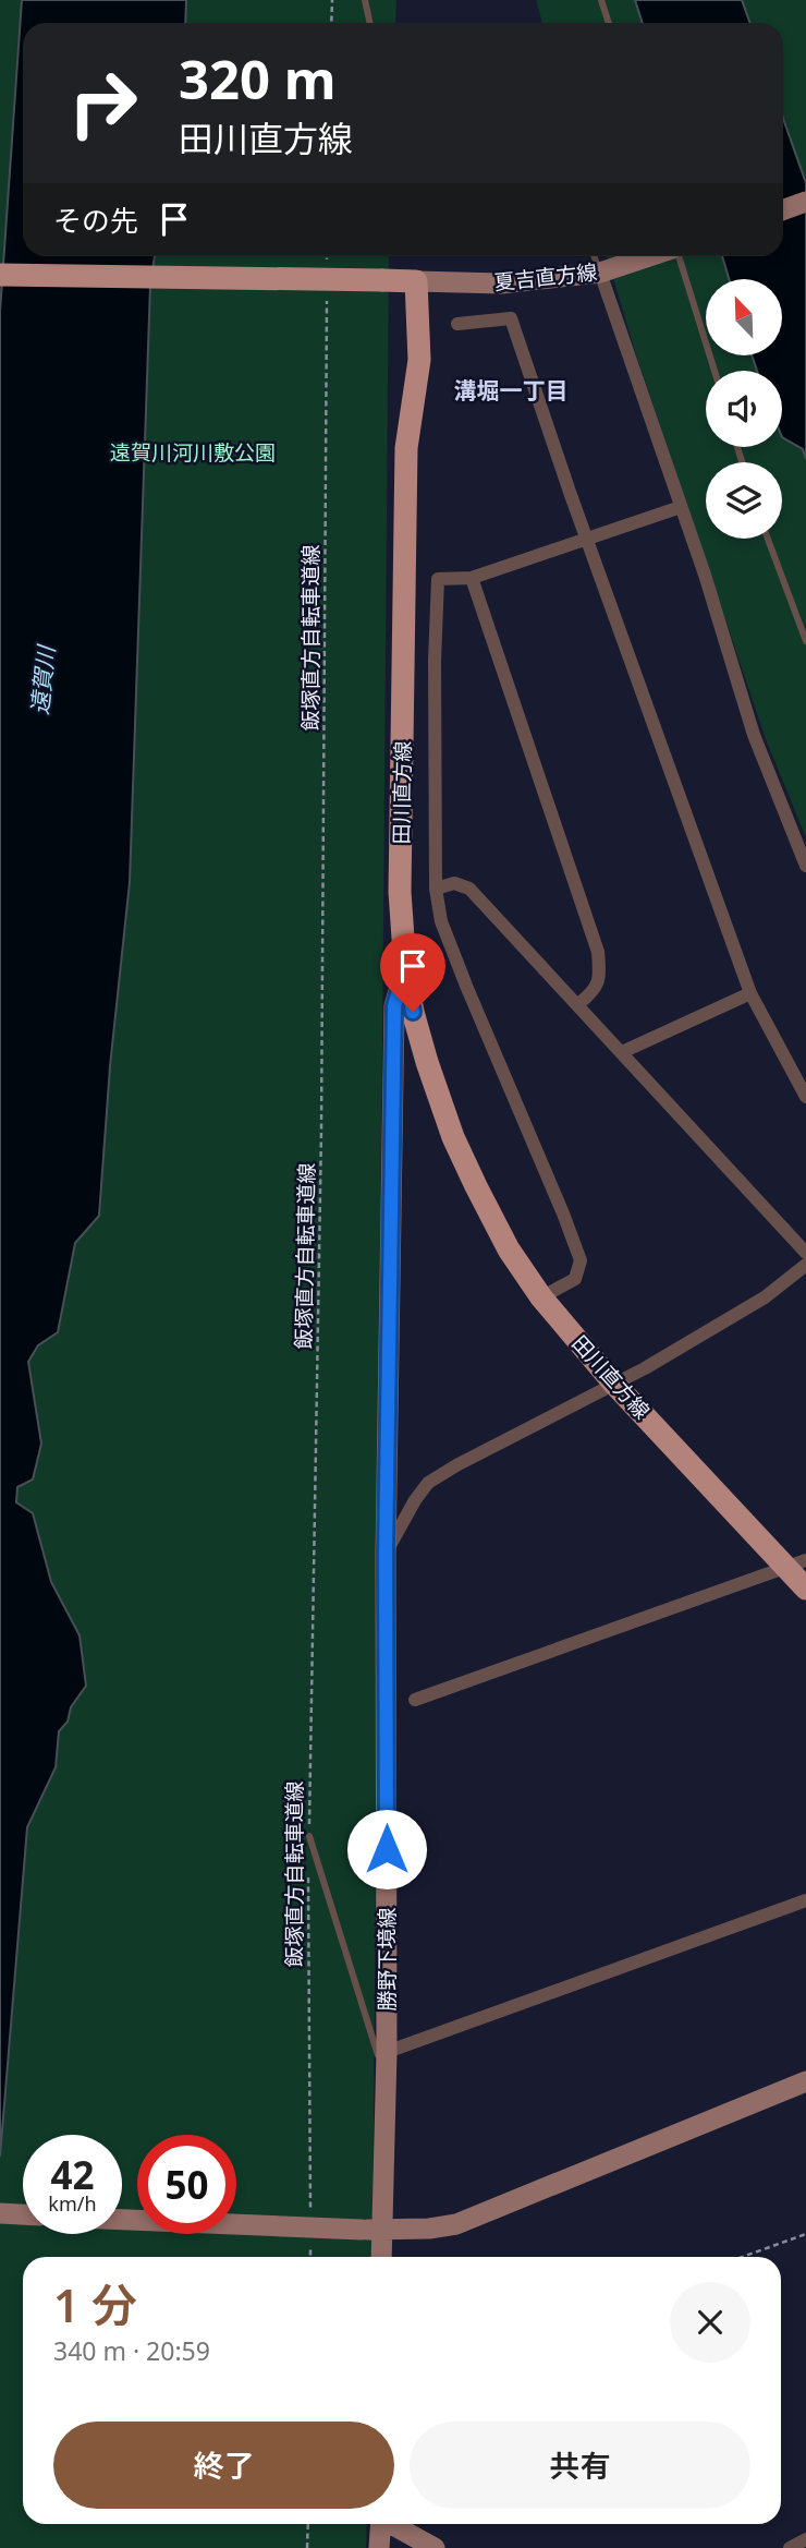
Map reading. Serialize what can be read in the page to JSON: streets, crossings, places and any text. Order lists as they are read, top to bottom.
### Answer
{
  "streets": {
    "main road": ["夏吉直方線", "田川直方線", "勝野下境線"],
    "path": ["飯塚直方自転車道線"]
  },
  "crossings": [
    ["夏吉直方線", "田川直方線"],
    ["田川直方線", "勝野下境線"]
  ],
  "districts": ["溝堀一丁目"],
  "water": ["遠賀川"],
  "parks": ["遠賀川河川敷公園"],
  "north": "top left",
  "page": {
    "turn": ["320 m", "田川直方線"],
    "then": "その先",
    "speed": "42 km/h",
    "limit": "50",
    "heading": ["1 分", "340 m · 20:59"],
    "buttons": ["終了", "共有"]
  }
}
